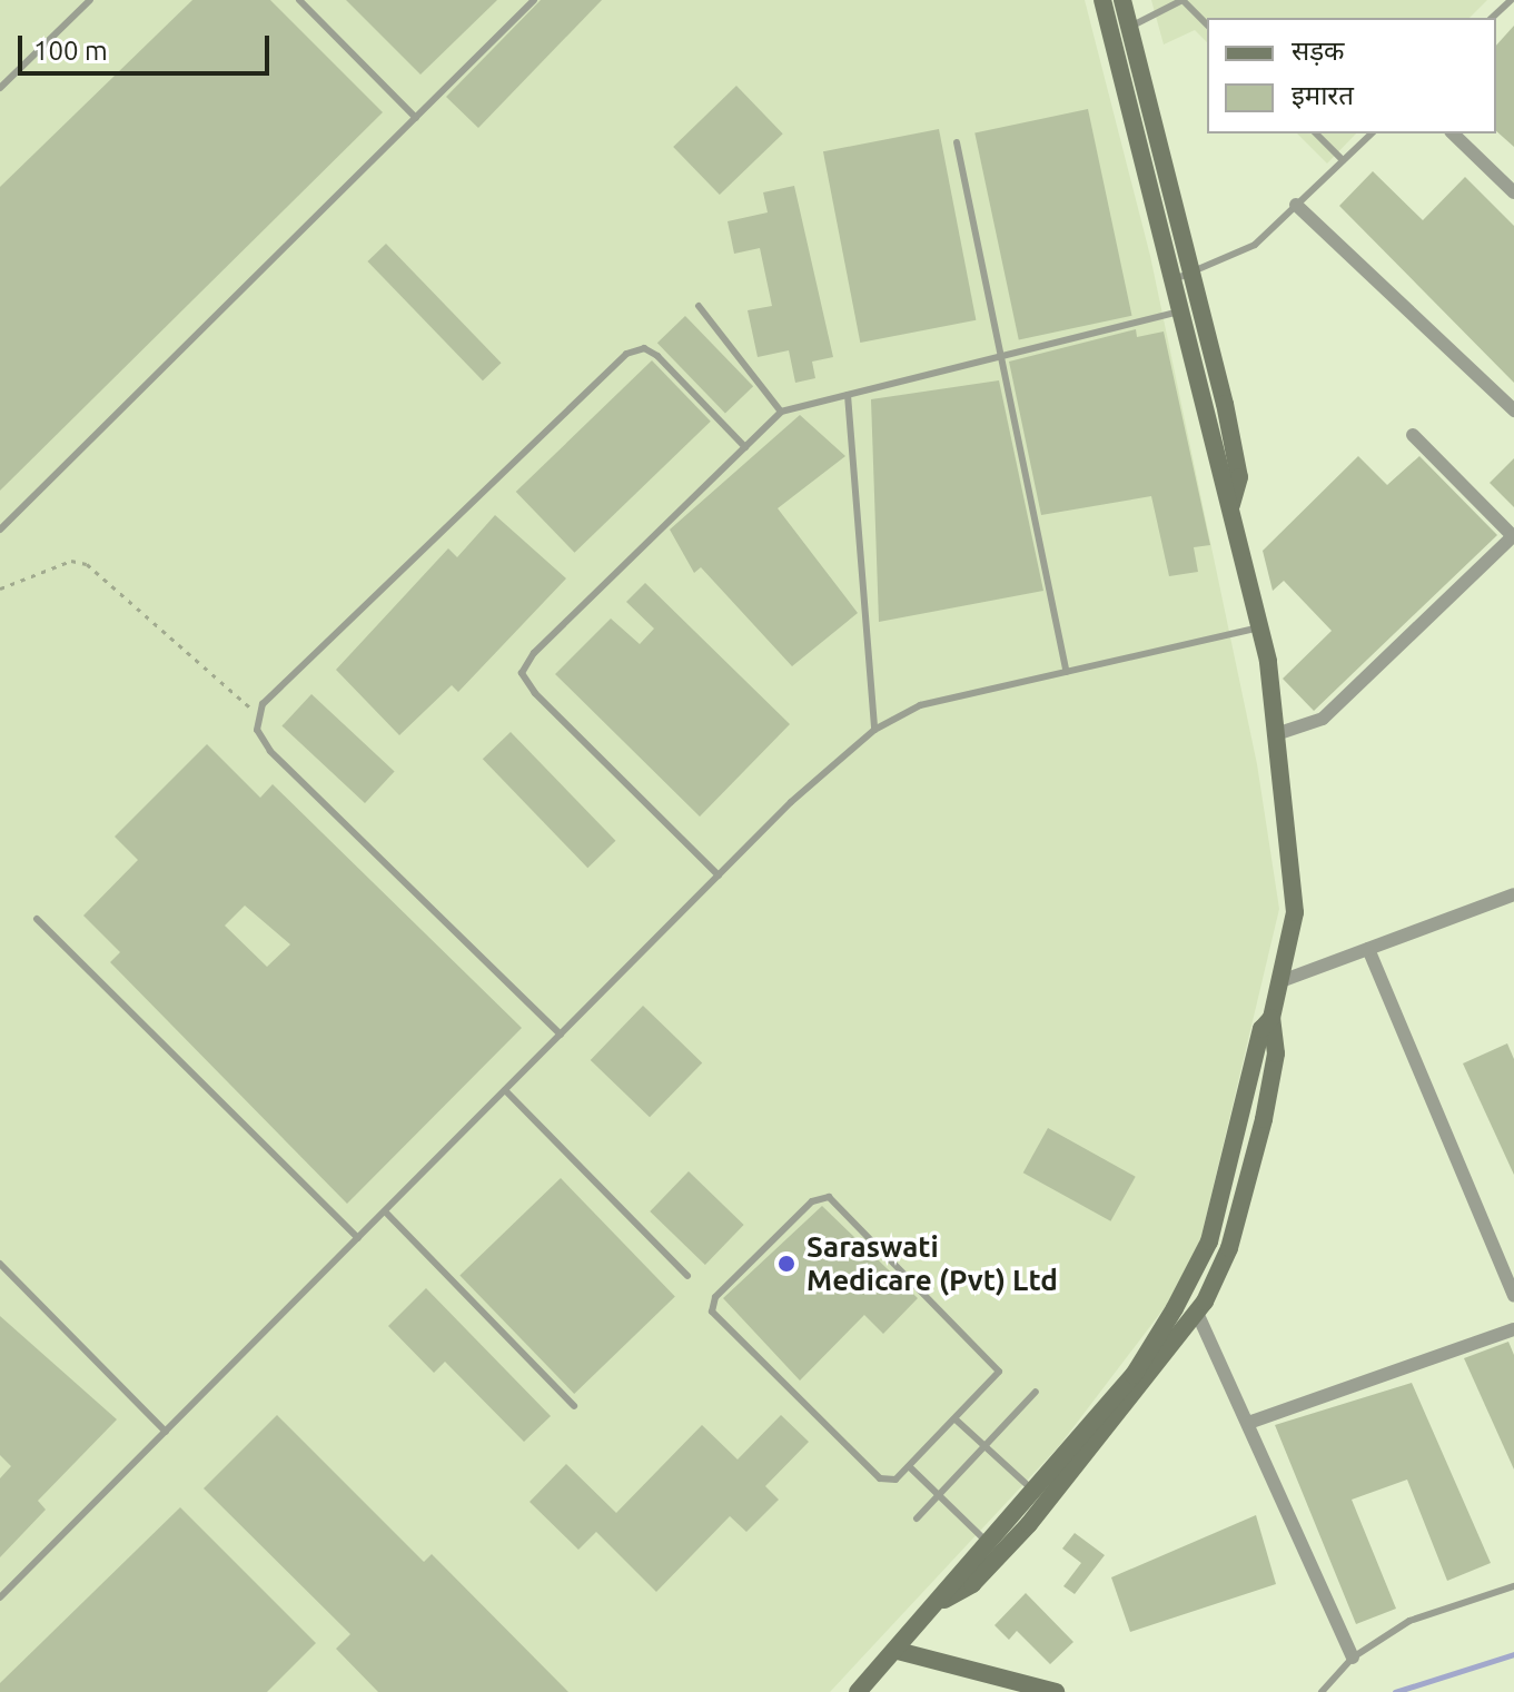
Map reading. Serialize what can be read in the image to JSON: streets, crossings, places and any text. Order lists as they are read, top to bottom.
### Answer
{
  "places": ["Saraswati Medicare (Pvt) Ltd"],
  "legend": ["सड़क", "इमारत"],
  "scale_bar": "100 m"
}
